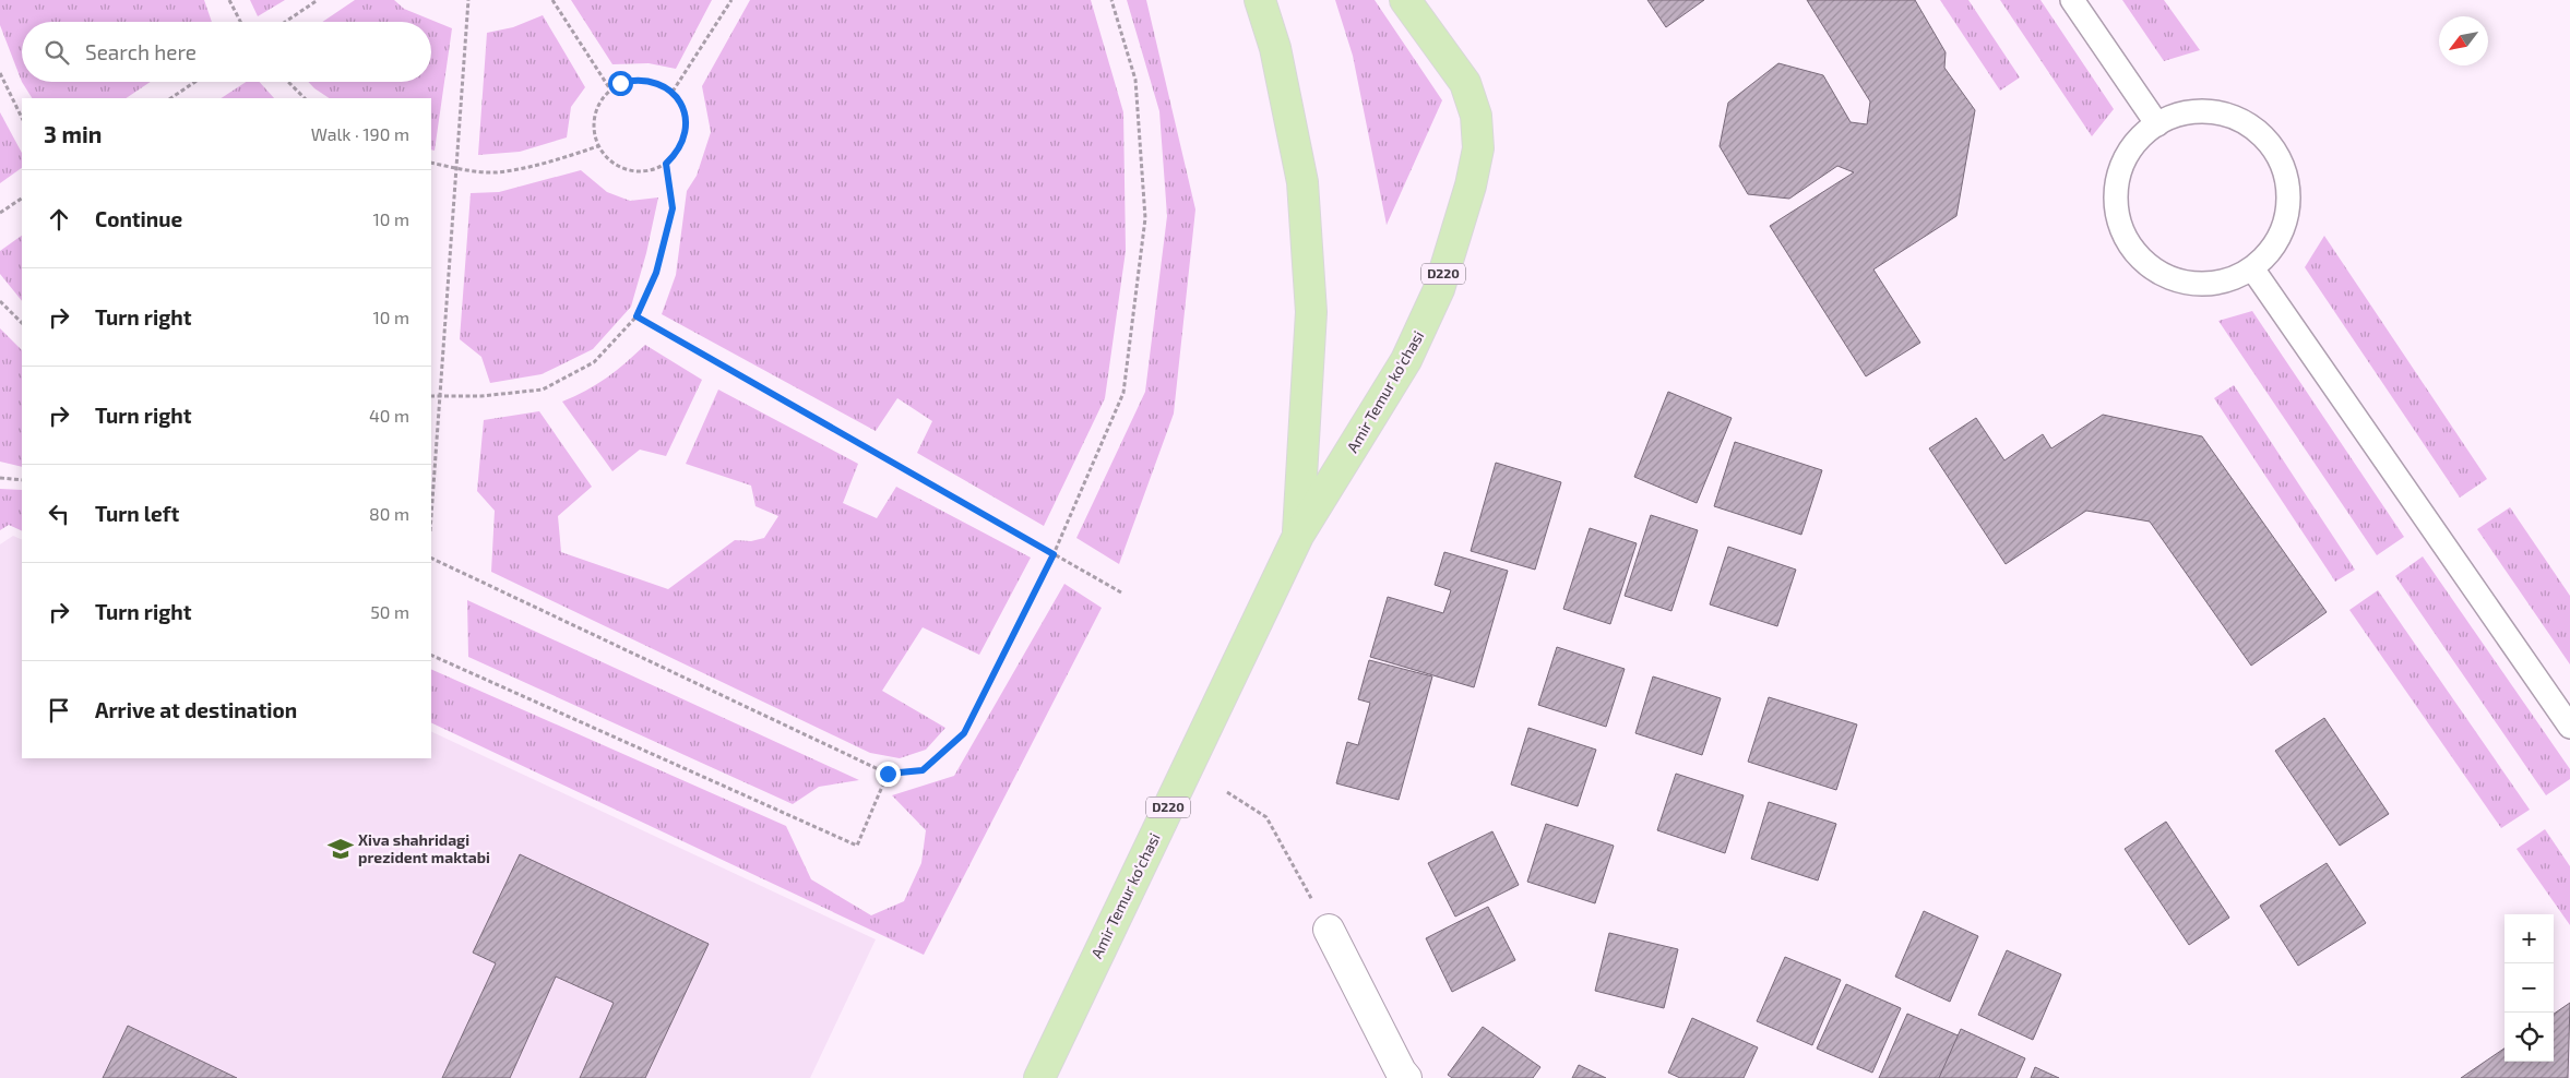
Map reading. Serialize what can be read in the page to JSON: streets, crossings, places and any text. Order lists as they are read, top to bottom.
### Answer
{
  "streets": {
    "main road": ["D220", "Amir Temur ko'chasi"]
  },
  "places": {
    "school or university": ["Xiva shahridagi prezident maktabi"]
  },
  "north": "bottom left",
  "page": {
    "search": "Search here",
    "heading": ["3 min", "Walk · 190 m"],
    "list": [
      ["Continue", "10 m"],
      ["Turn right", "10 m"],
      ["Turn right", "40 m"],
      ["Turn left", "80 m"],
      ["Turn right", "50 m"],
      "Arrive at destination"
    ],
    "map_buttons": ["+", "−"]
  }
}
